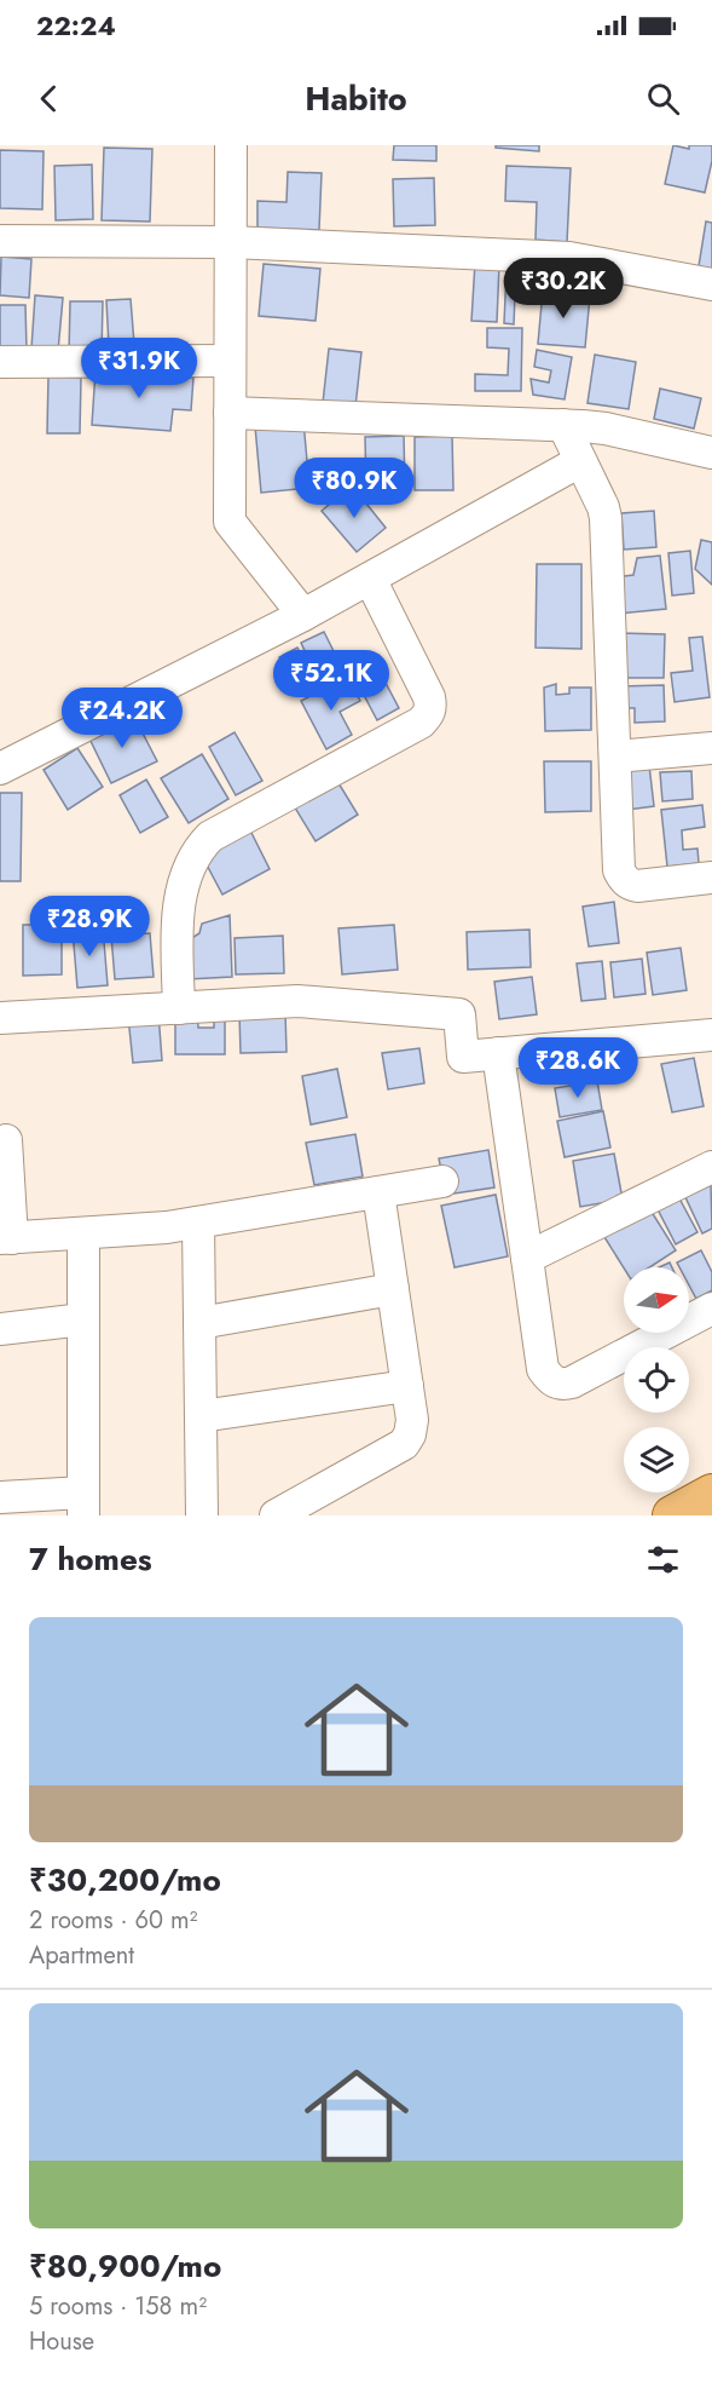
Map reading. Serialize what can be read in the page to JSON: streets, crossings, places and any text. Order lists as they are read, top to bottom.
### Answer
{
  "north": "right",
  "page": {
    "status": "22:24",
    "header": "Habito",
    "price": [
      "₹30.2K",
      "₹31.9K",
      "₹80.9K",
      "₹52.1K",
      "₹24.2K",
      "₹28.9K",
      "₹28.6K"
    ],
    "heading": "7 homes",
    "list": [
      {
        "name": "₹30,200/mo",
        "note": "2 rooms · 60 m² · Apartment"
      },
      {
        "name": "₹80,900/mo",
        "note": "5 rooms · 158 m² · House"
      }
    ]
  }
}
